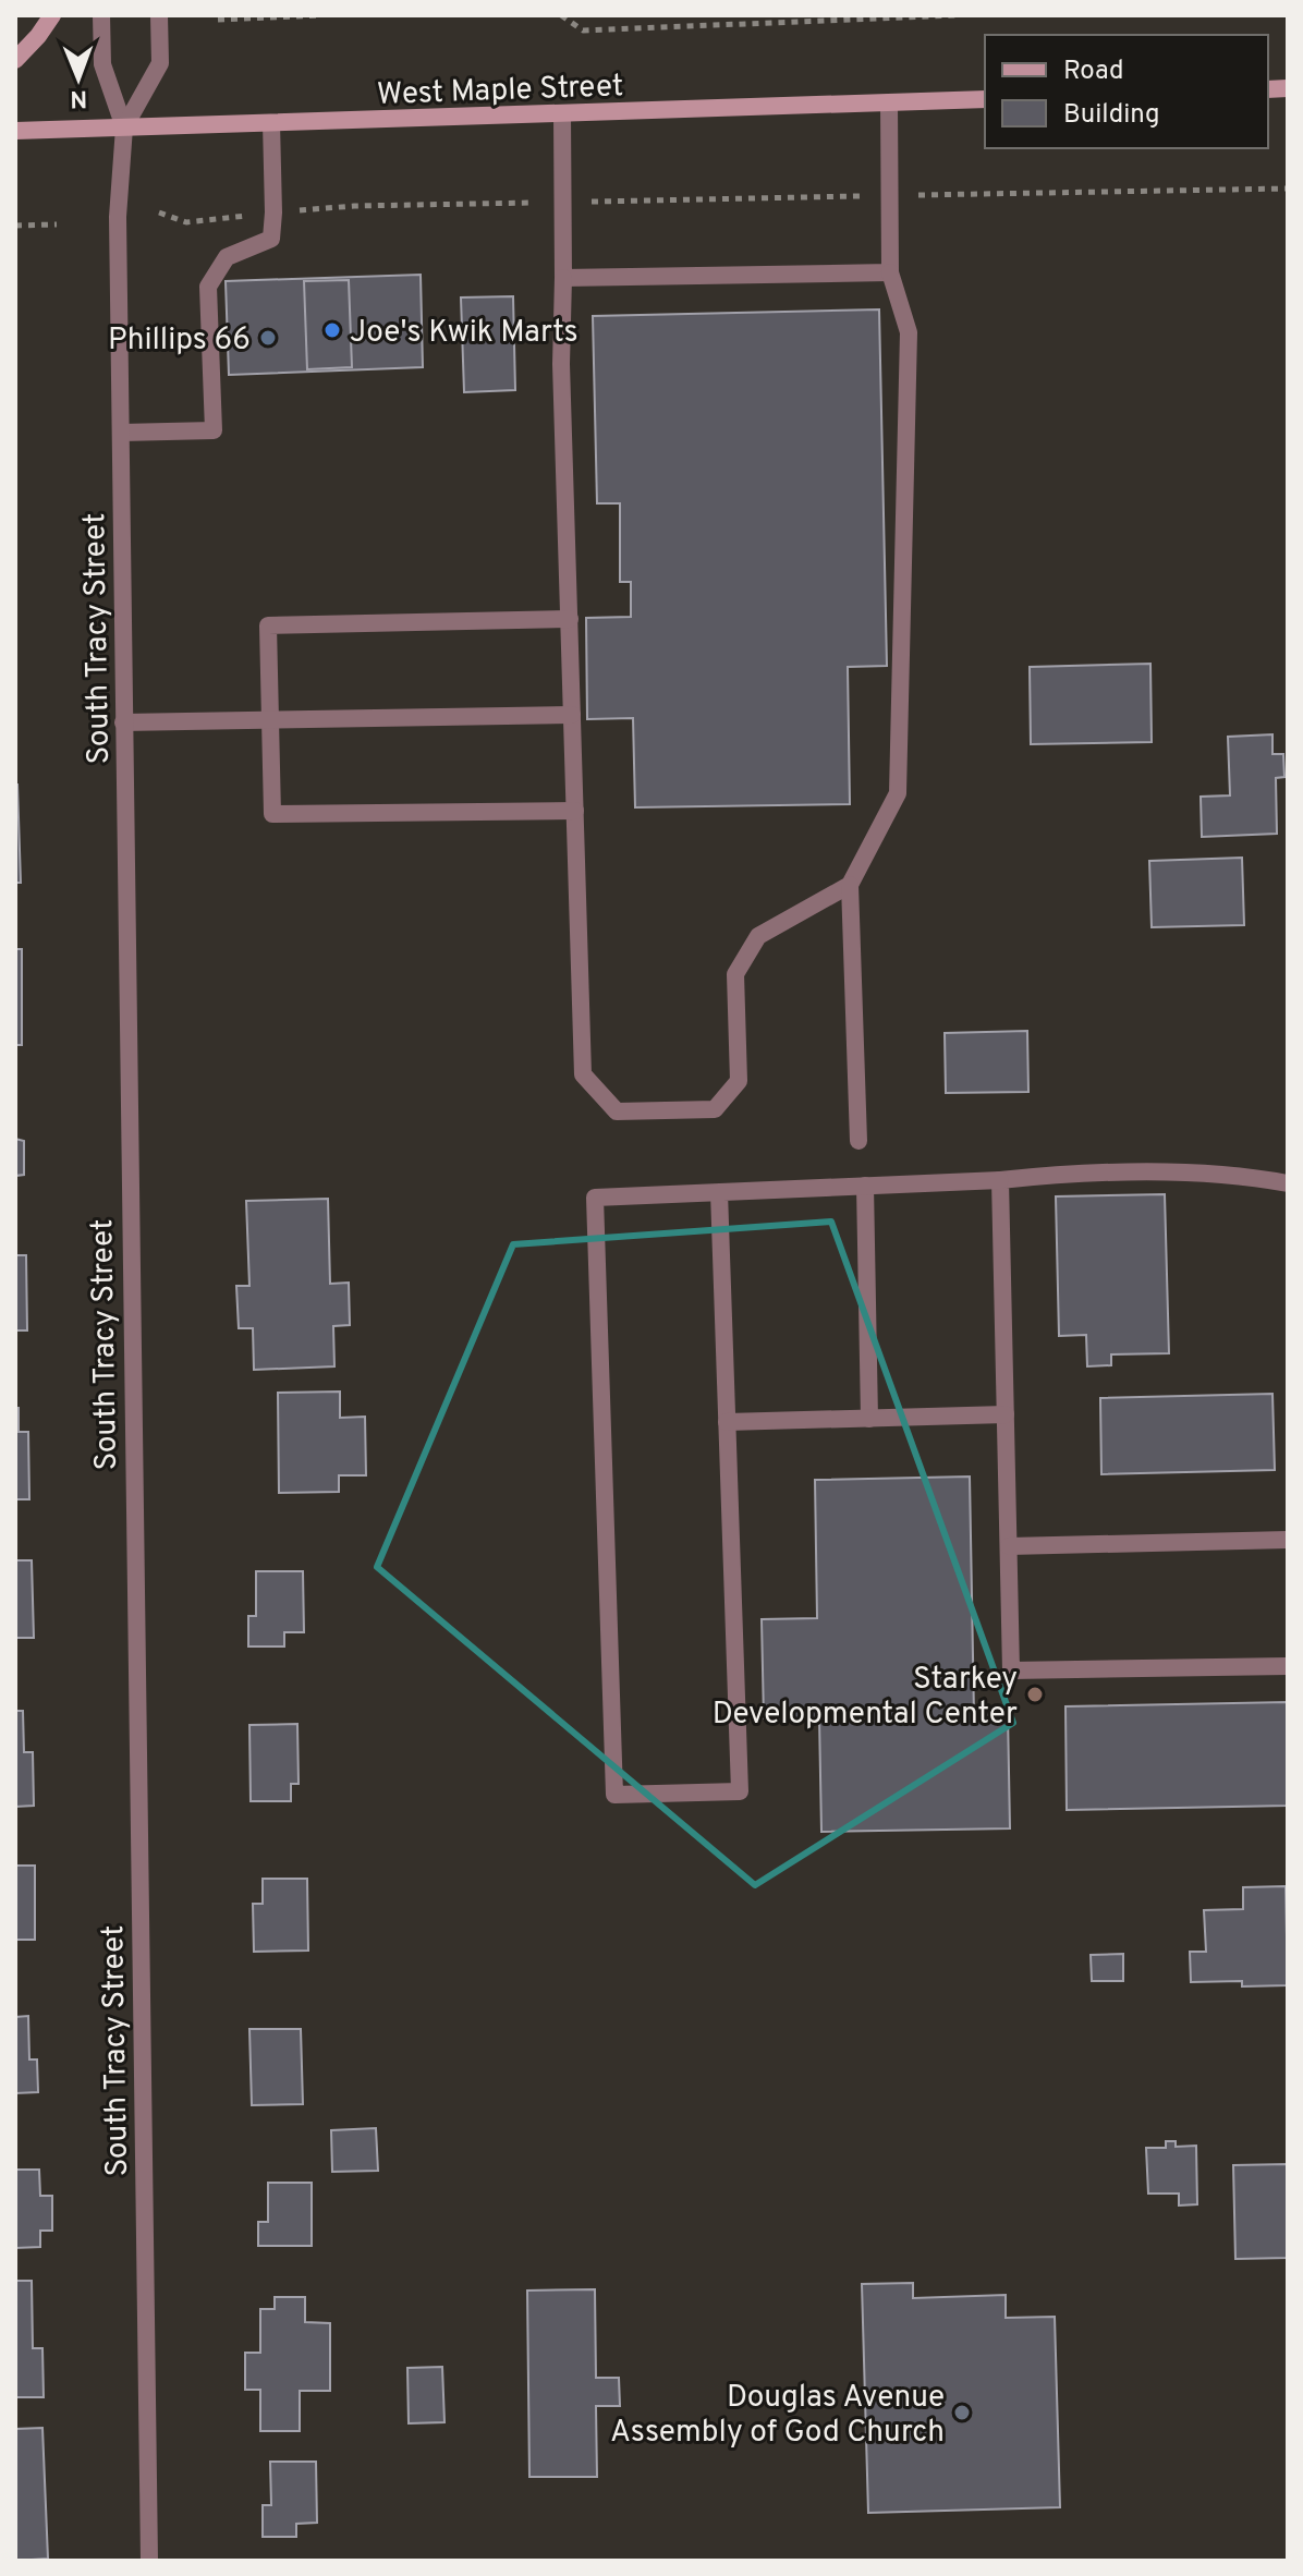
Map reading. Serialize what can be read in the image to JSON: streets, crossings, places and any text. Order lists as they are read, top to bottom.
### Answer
{
  "streets": {
    "main road": ["West Maple Street"],
    "street": ["South Tracy Street"]
  },
  "crossings": [
    ["West Maple Street", "South Tracy Street"]
  ],
  "places": [
    "Joe's Kwik Marts",
    "Phillips 66",
    "Starkey Developmental Center",
    "Douglas Avenue Assembly of God Church"
  ],
  "legend": ["Road", "Building"],
  "north": "bottom"
}
